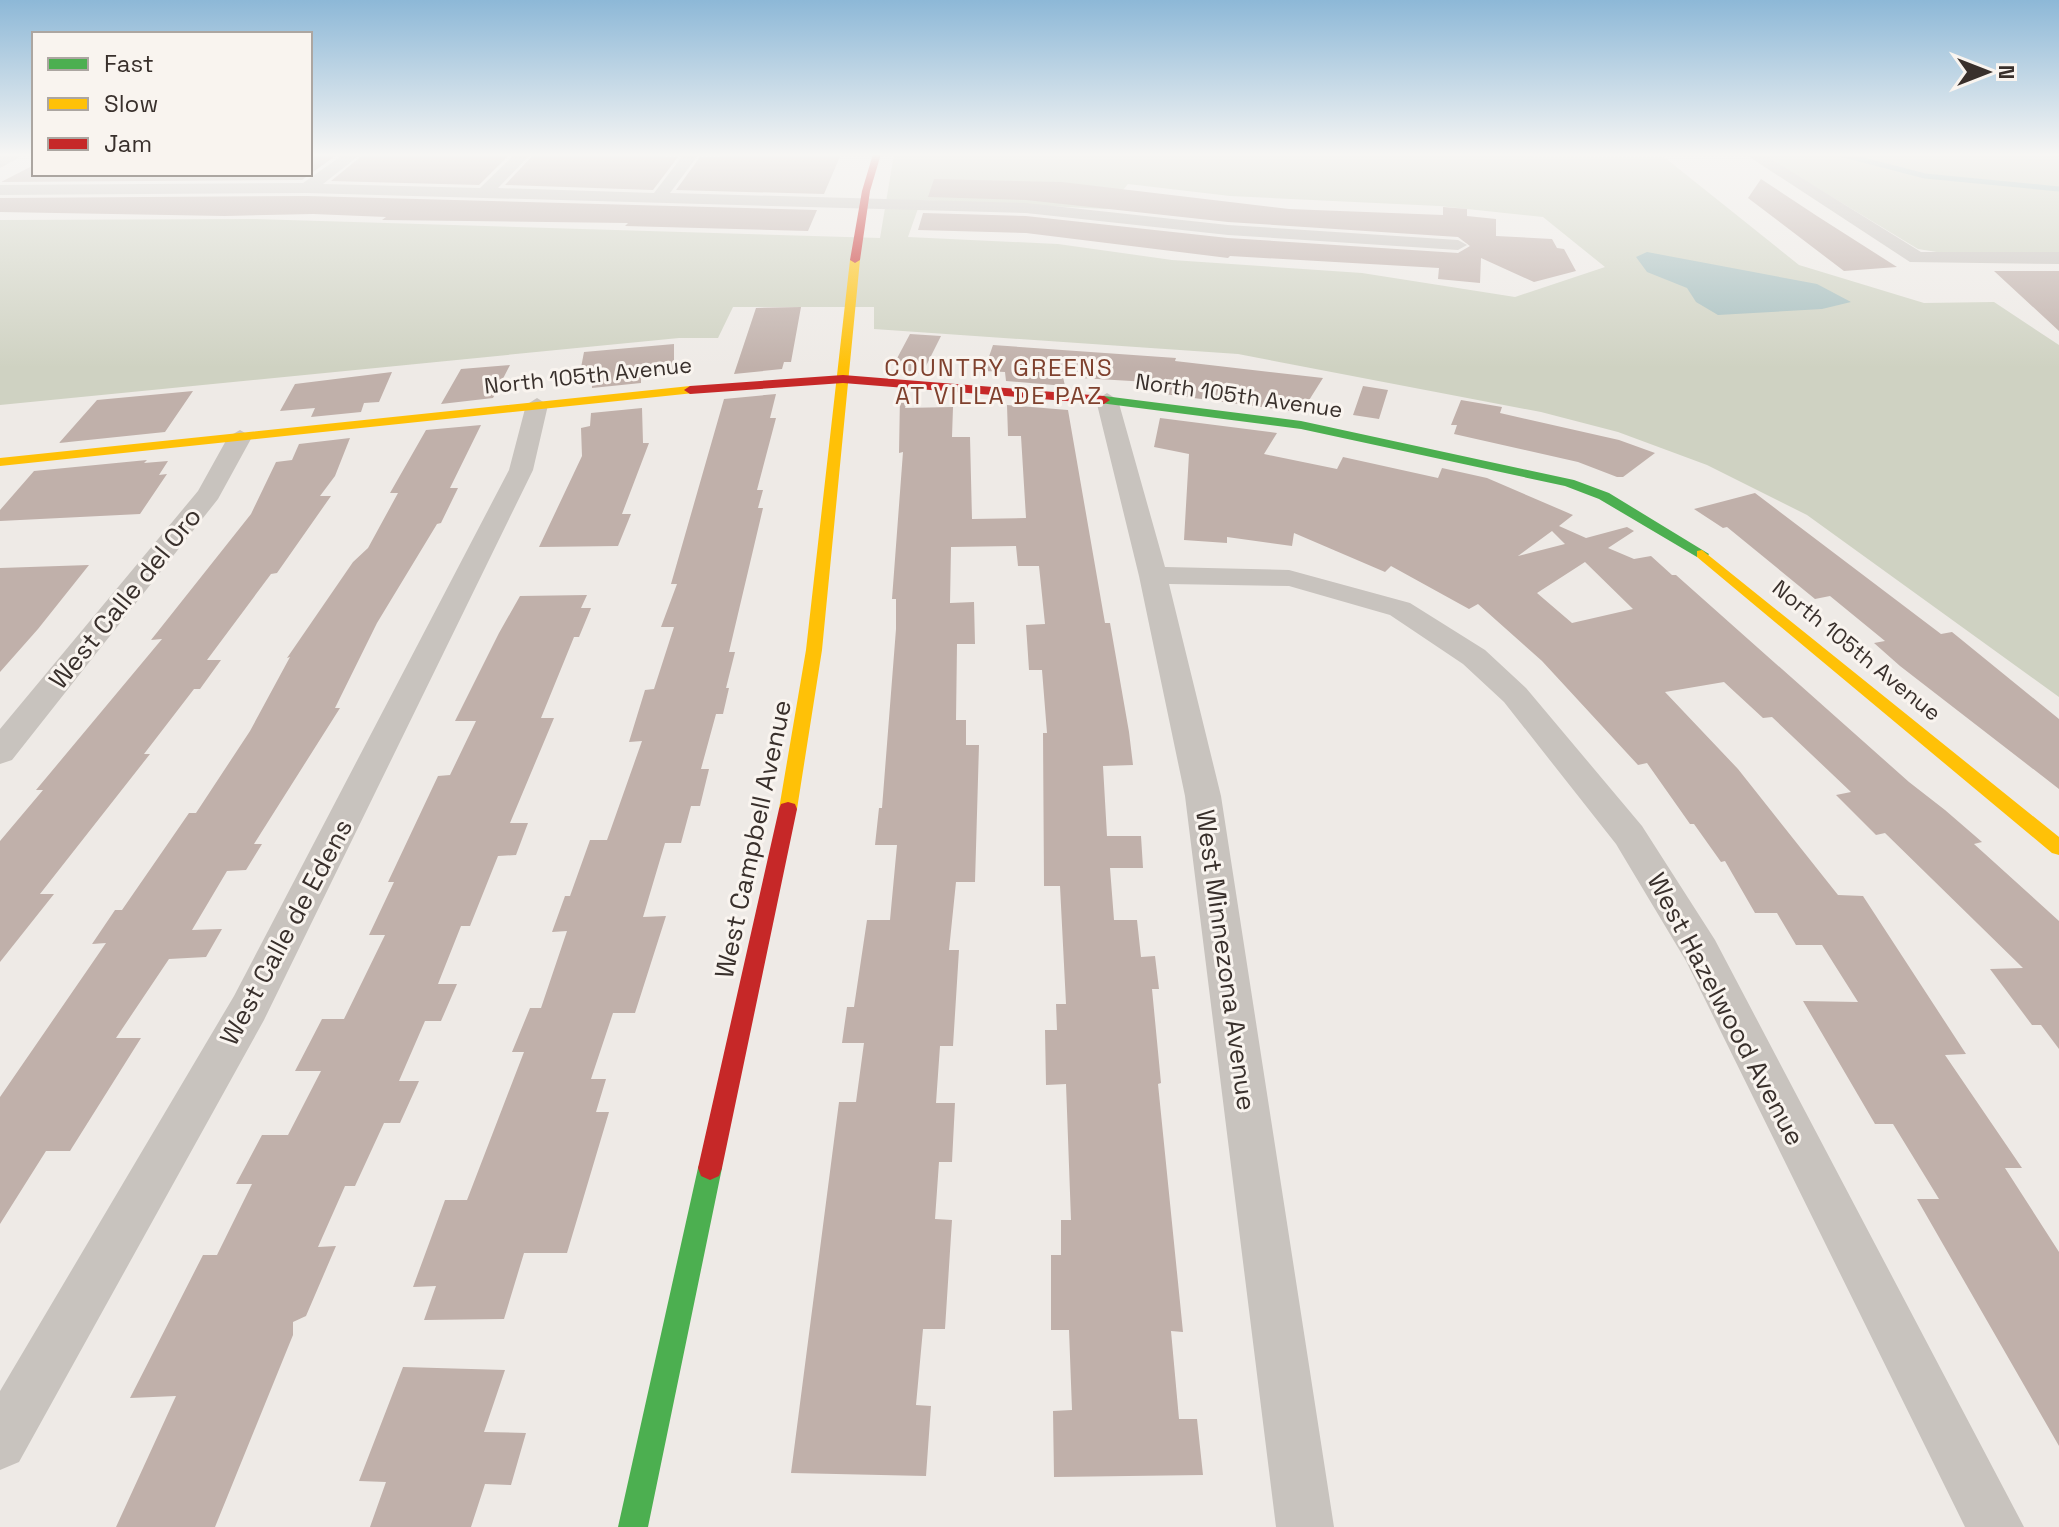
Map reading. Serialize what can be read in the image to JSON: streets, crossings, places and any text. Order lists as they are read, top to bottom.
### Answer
{
  "streets": {
    "street": [
      "North 105th Avenue",
      "West Calle del Oro",
      "West Campbell Avenue",
      "West Calle de Edens",
      "West Minnezona Avenue",
      "West Hazelwood Avenue"
    ]
  },
  "crossings": [
    ["North 105th Avenue", "West Calle del Oro"],
    ["North 105th Avenue", "West Campbell Avenue"],
    ["North 105th Avenue", "West Calle de Edens"],
    ["North 105th Avenue", "West Minnezona Avenue"],
    ["West Minnezona Avenue", "West Hazelwood Avenue"]
  ],
  "districts": ["COUNTRY GREENS AT VILLA DE PAZ"],
  "legend": ["Fast", "Slow", "Jam"],
  "north": "right"
}
